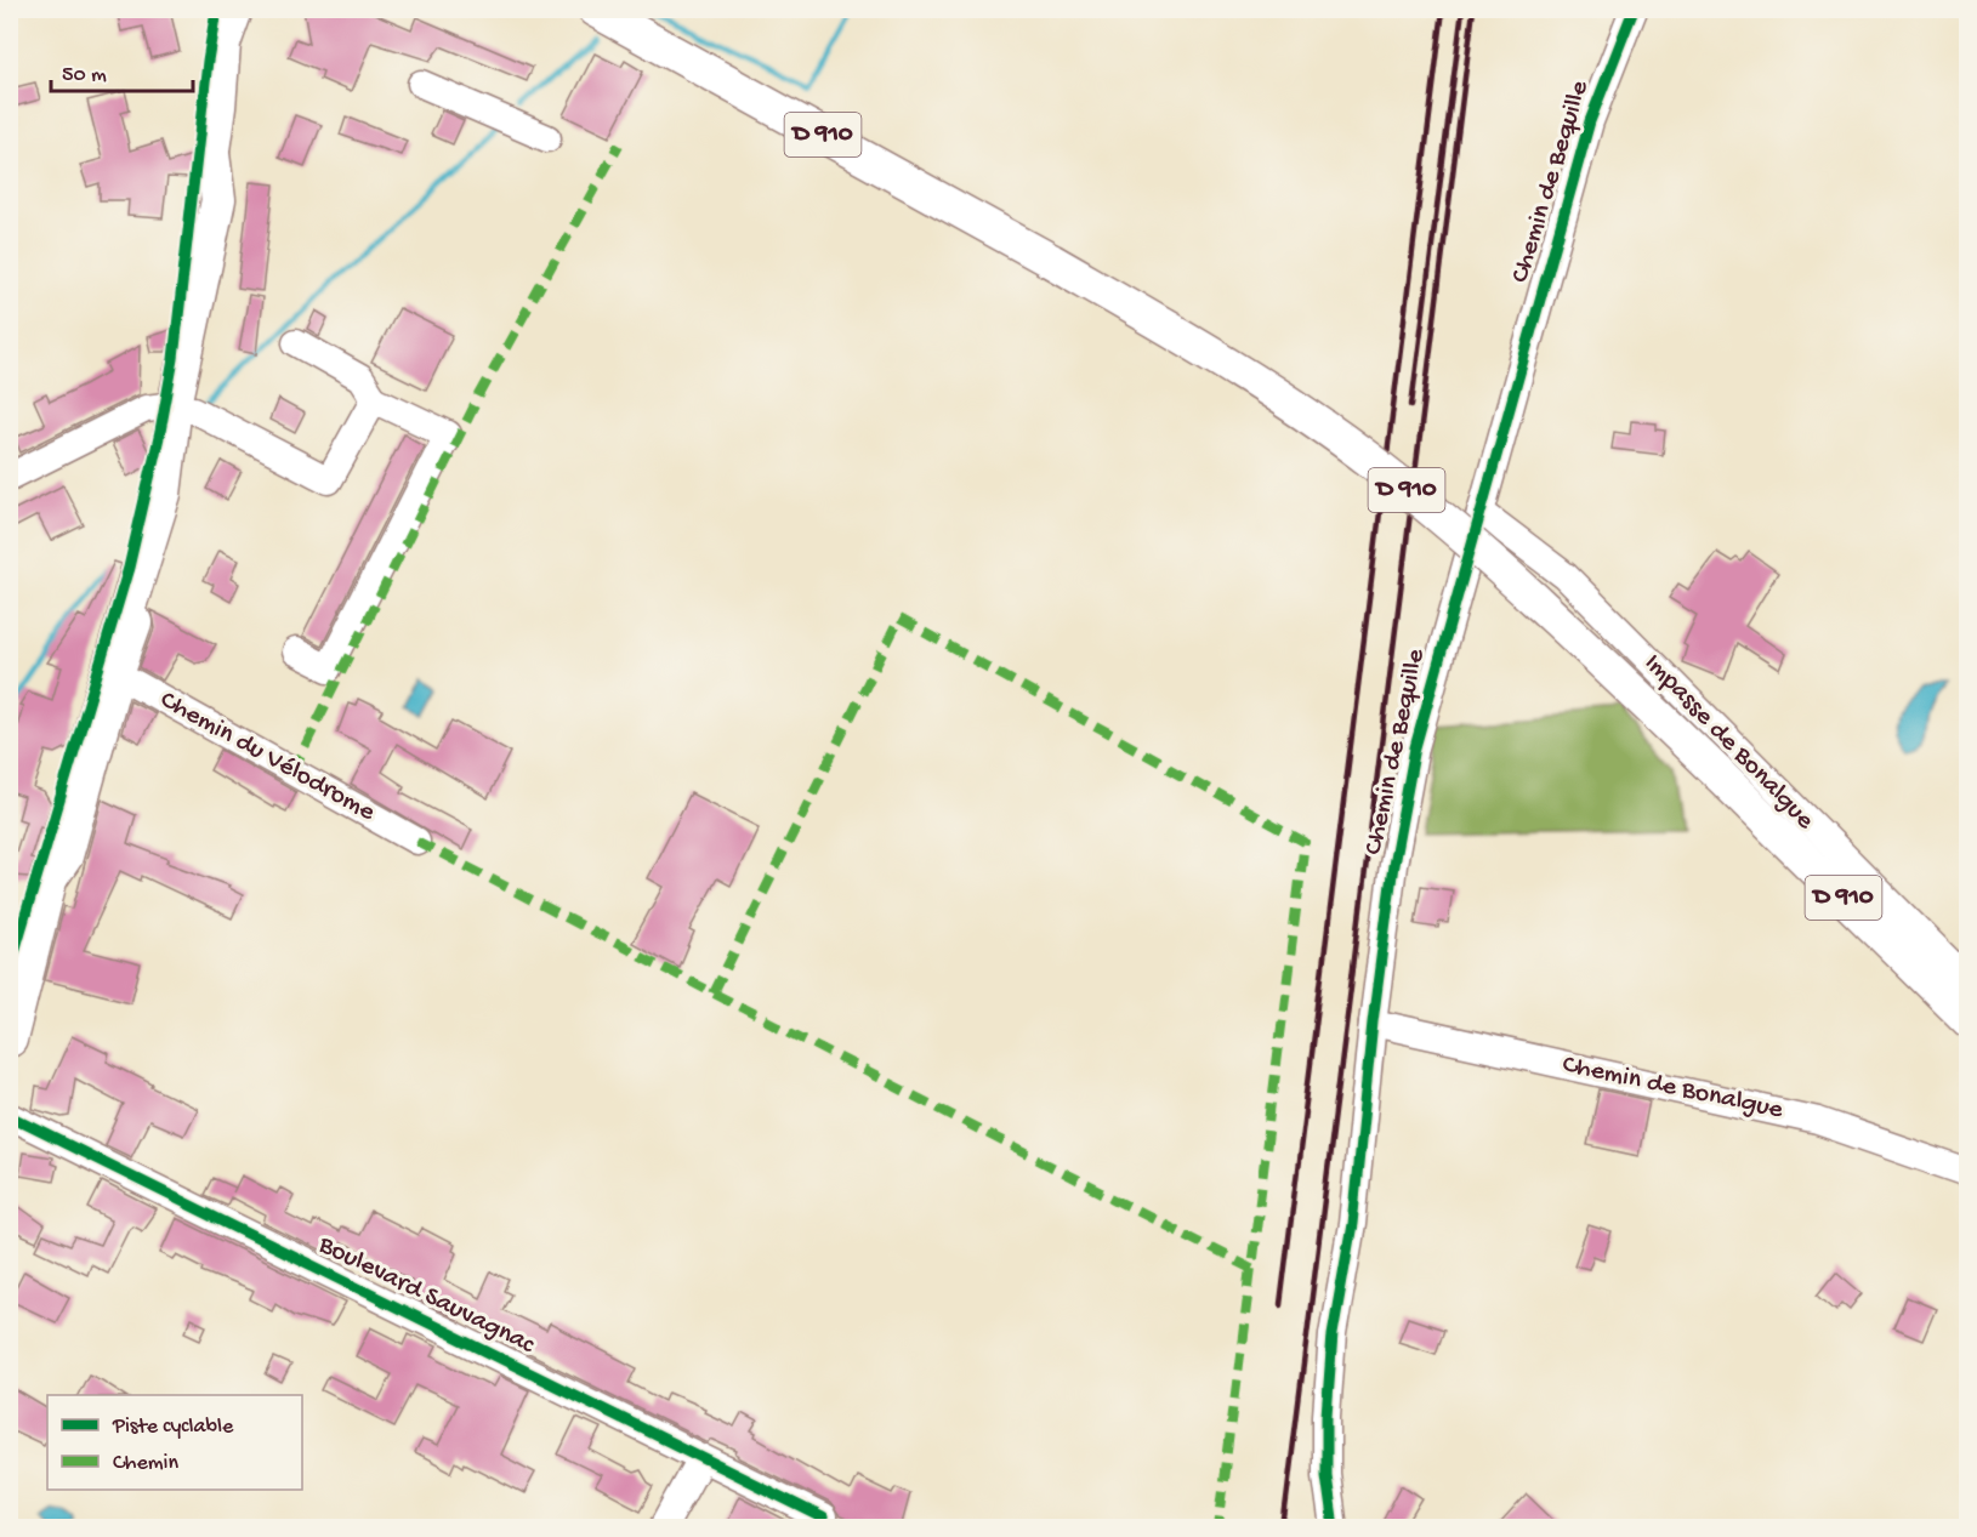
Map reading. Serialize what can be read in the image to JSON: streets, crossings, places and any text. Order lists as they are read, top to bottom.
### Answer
{
  "streets": {
    "main road": ["D 910"],
    "street": [
      "Chemin de Bequille",
      "Impasse de Bonalgue",
      "Chemin du Vélodrome",
      "Chemin de Bonalgue",
      "Boulevard Sauvagnac"
    ]
  },
  "crossings": [
    ["Chemin de Bequille", "Impasse de Bonalgue"],
    ["Chemin de Bequille", "Chemin de Bonalgue"]
  ],
  "legend": ["Piste cyclable", "Chemin"],
  "scale_bar": "50 m"
}
